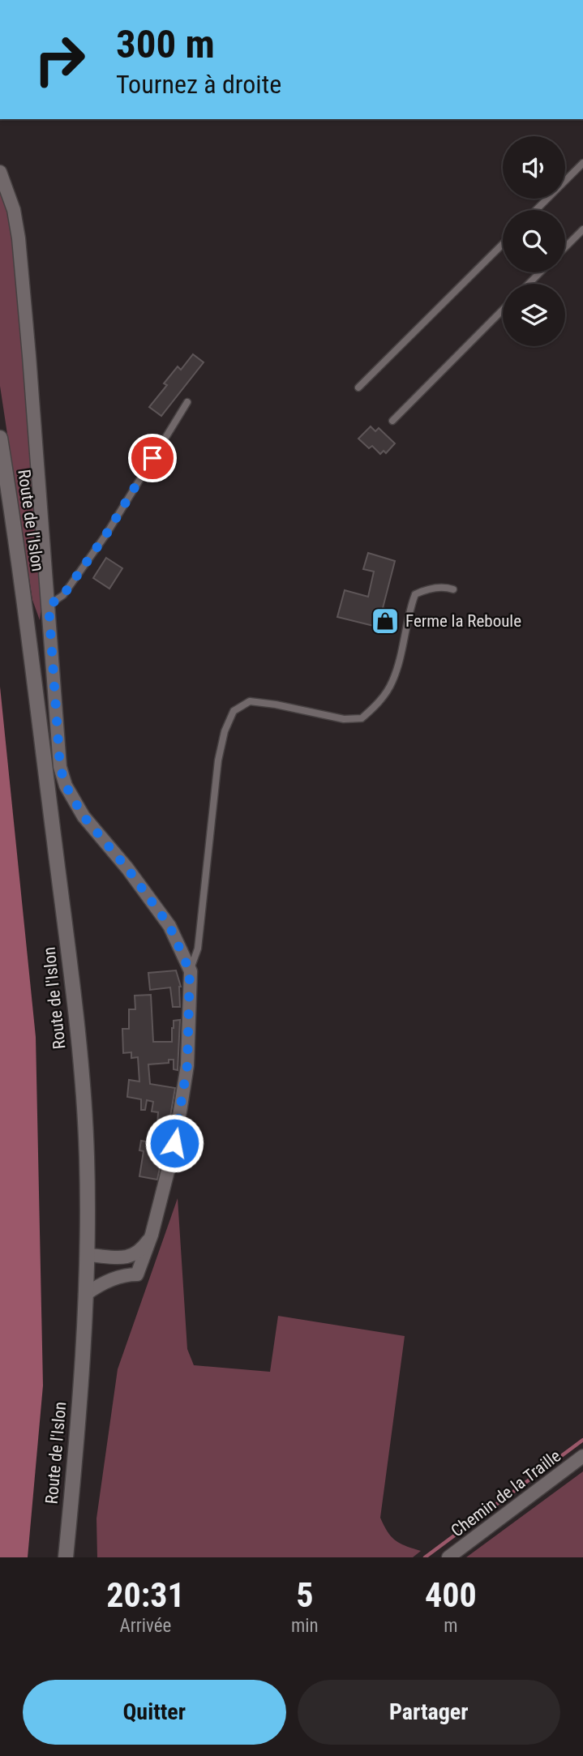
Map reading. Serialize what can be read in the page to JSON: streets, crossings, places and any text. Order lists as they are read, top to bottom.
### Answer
{
  "streets": {
    "street": ["Route de l'Islon", "Chemin de la Traille"]
  },
  "places": {
    "shop": ["Ferme la Reboule"]
  },
  "page": {
    "turn": ["300 m", "Tournez à droite"],
    "eta": [
      "20:31",
      "Arrivée",
      "5",
      "min",
      "400",
      "m"
    ],
    "buttons": ["Quitter", "Partager"]
  }
}
